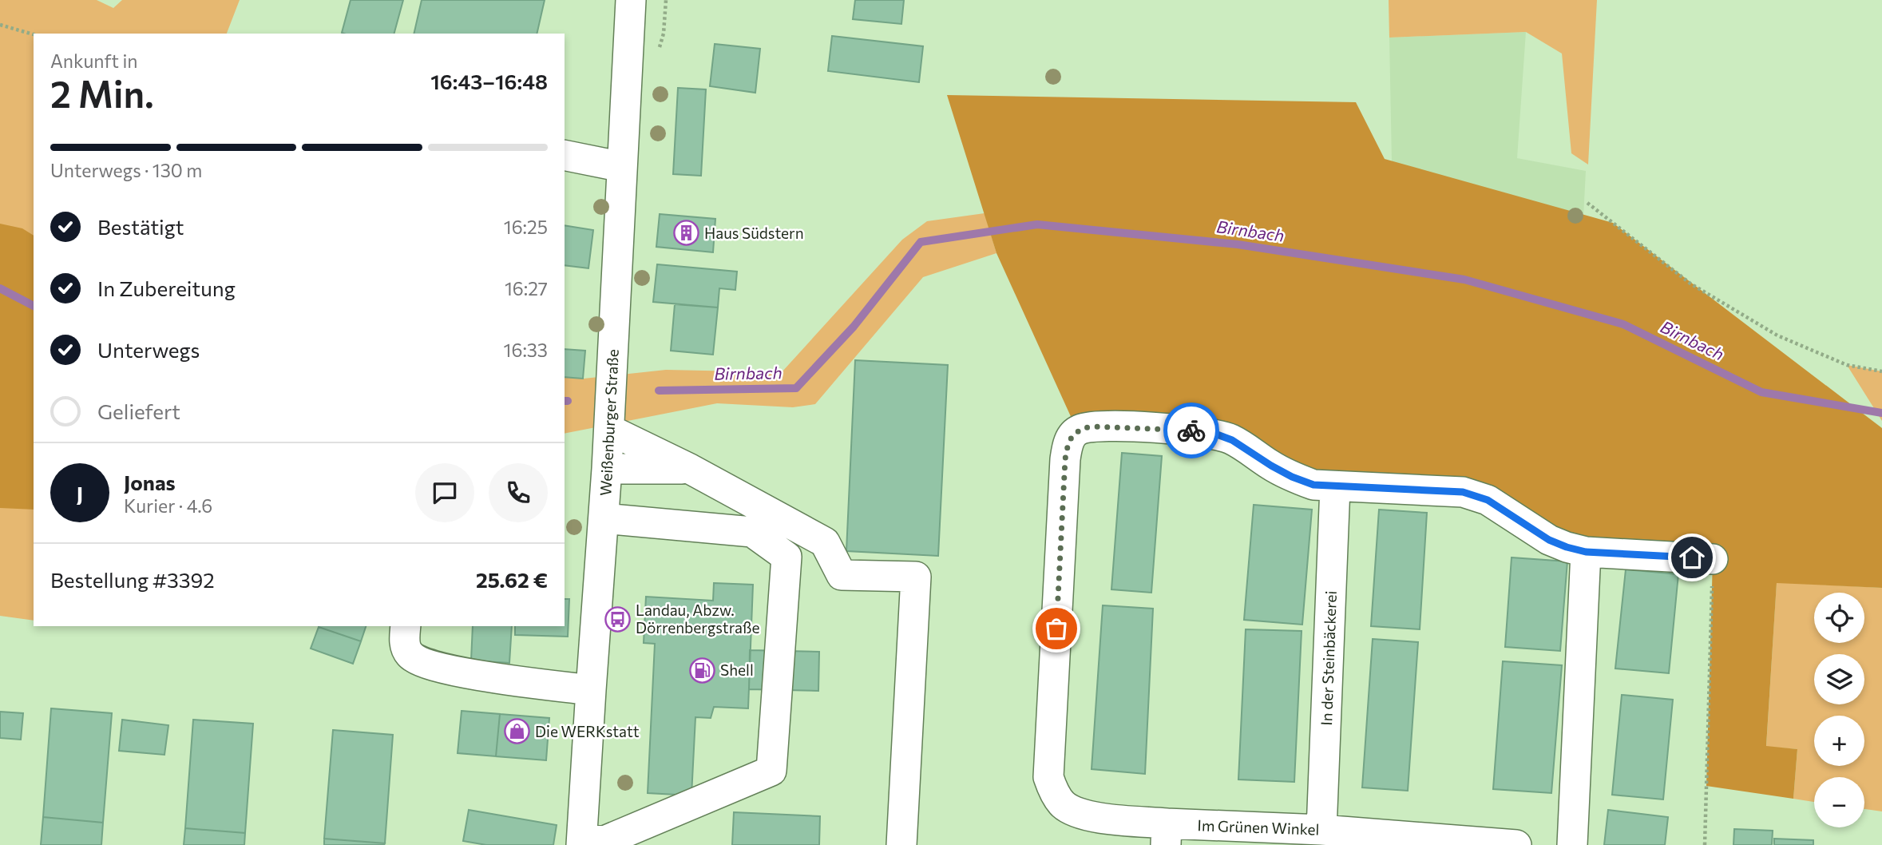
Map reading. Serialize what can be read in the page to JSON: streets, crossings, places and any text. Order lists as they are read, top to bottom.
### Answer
{
  "streets": {
    "street": ["Weißenburger Straße", "In der Steinbäckerei", "Im Grünen Winkel"]
  },
  "crossings": [
    ["In der Steinbäckerei", "Im Grünen Winkel"]
  ],
  "water": ["Birnbach"],
  "places": {
    "building": ["Haus Südstern"],
    "bus stop": ["Landau, Abzw. Dörrenbergstraße"],
    "fuel station": ["Shell"],
    "shop": ["Die WERKstatt"]
  },
  "page": {
    "heading": ["2 Min.", "Ankunft in", "16:43–16:48"],
    "panel": [
      "Jonas",
      "Kurier · 4.6",
      "Bestellung #3392",
      "25.62 €"
    ],
    "bar": "Unterwegs · 130 m",
    "list": [
      ["Bestätigt", "16:25"],
      ["In Zubereitung", "16:27"],
      ["Unterwegs", "16:33"],
      "Geliefert"
    ],
    "round": "J",
    "map_buttons": ["+", "−"]
  }
}
